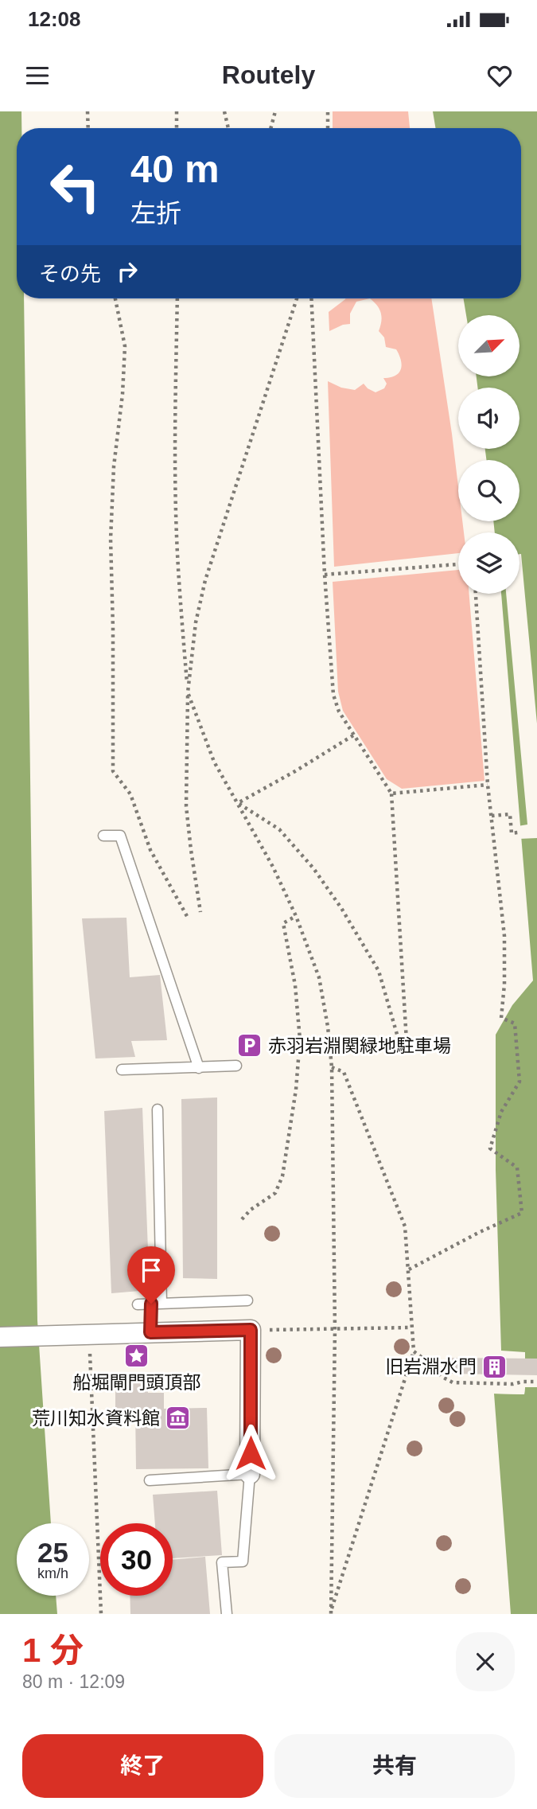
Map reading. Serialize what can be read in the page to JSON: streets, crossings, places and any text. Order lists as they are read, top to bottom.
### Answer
{
  "places": {
    "parking": ["赤羽岩淵関緑地駐車場"],
    "place": ["船堀閘門頭頂部"],
    "building": ["旧岩淵水門"],
    "museum": ["荒川知水資料館"]
  },
  "north": "top right",
  "page": {
    "status": "12:08",
    "header": "Routely",
    "turn": ["40 m", "左折"],
    "then": "その先",
    "speed": "25 km/h",
    "limit": "30",
    "heading": ["1 分", "80 m · 12:09"],
    "buttons": ["終了", "共有"]
  }
}
